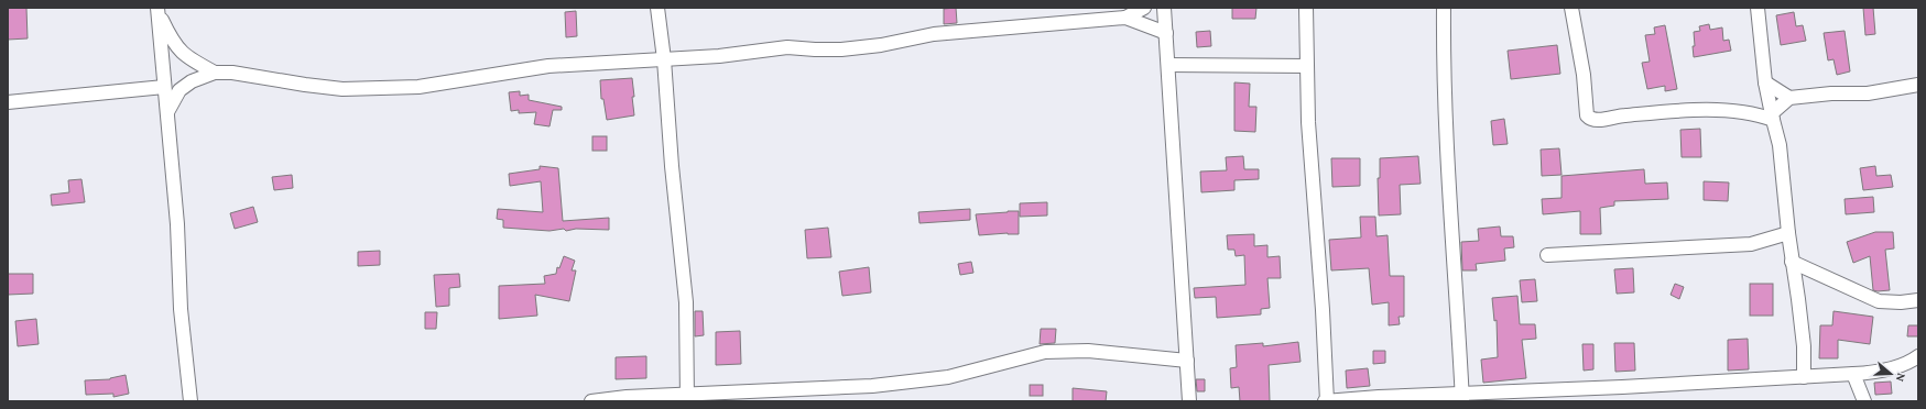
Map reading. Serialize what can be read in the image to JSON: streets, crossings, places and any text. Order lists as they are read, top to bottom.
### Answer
{
  "north": "right"
}
